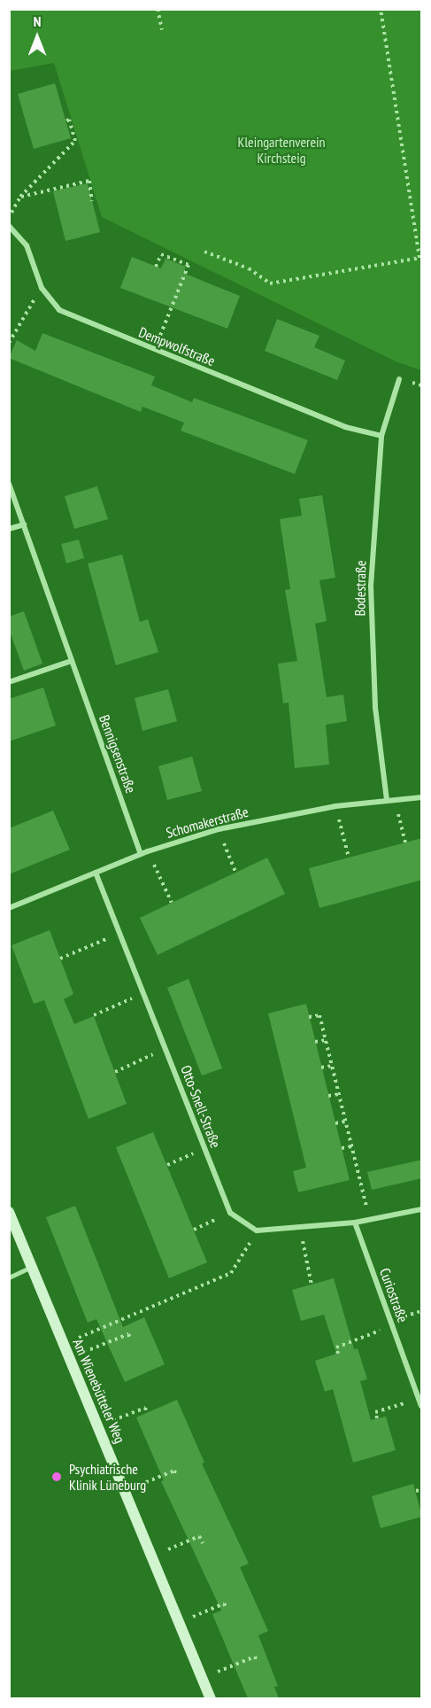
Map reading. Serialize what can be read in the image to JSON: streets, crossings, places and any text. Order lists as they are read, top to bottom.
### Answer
{
  "streets": {
    "street": [
      "Dempwolfstraße",
      "Bodestraße",
      "Bennigsenstraße",
      "Schomakerstraße",
      "Otto-Snell-Straße",
      "Curiostraße",
      "Am Wienebütteler Weg"
    ]
  },
  "crossings": [
    ["Dempwolfstraße", "Bodestraße"],
    ["Bodestraße", "Schomakerstraße"],
    ["Bennigsenstraße", "Schomakerstraße"],
    ["Schomakerstraße", "Otto-Snell-Straße"]
  ],
  "parks": ["Kleingartenverein Kirchsteig"],
  "places": ["Psychiatrische Klinik Lüneburg"],
  "north": "top"
}
